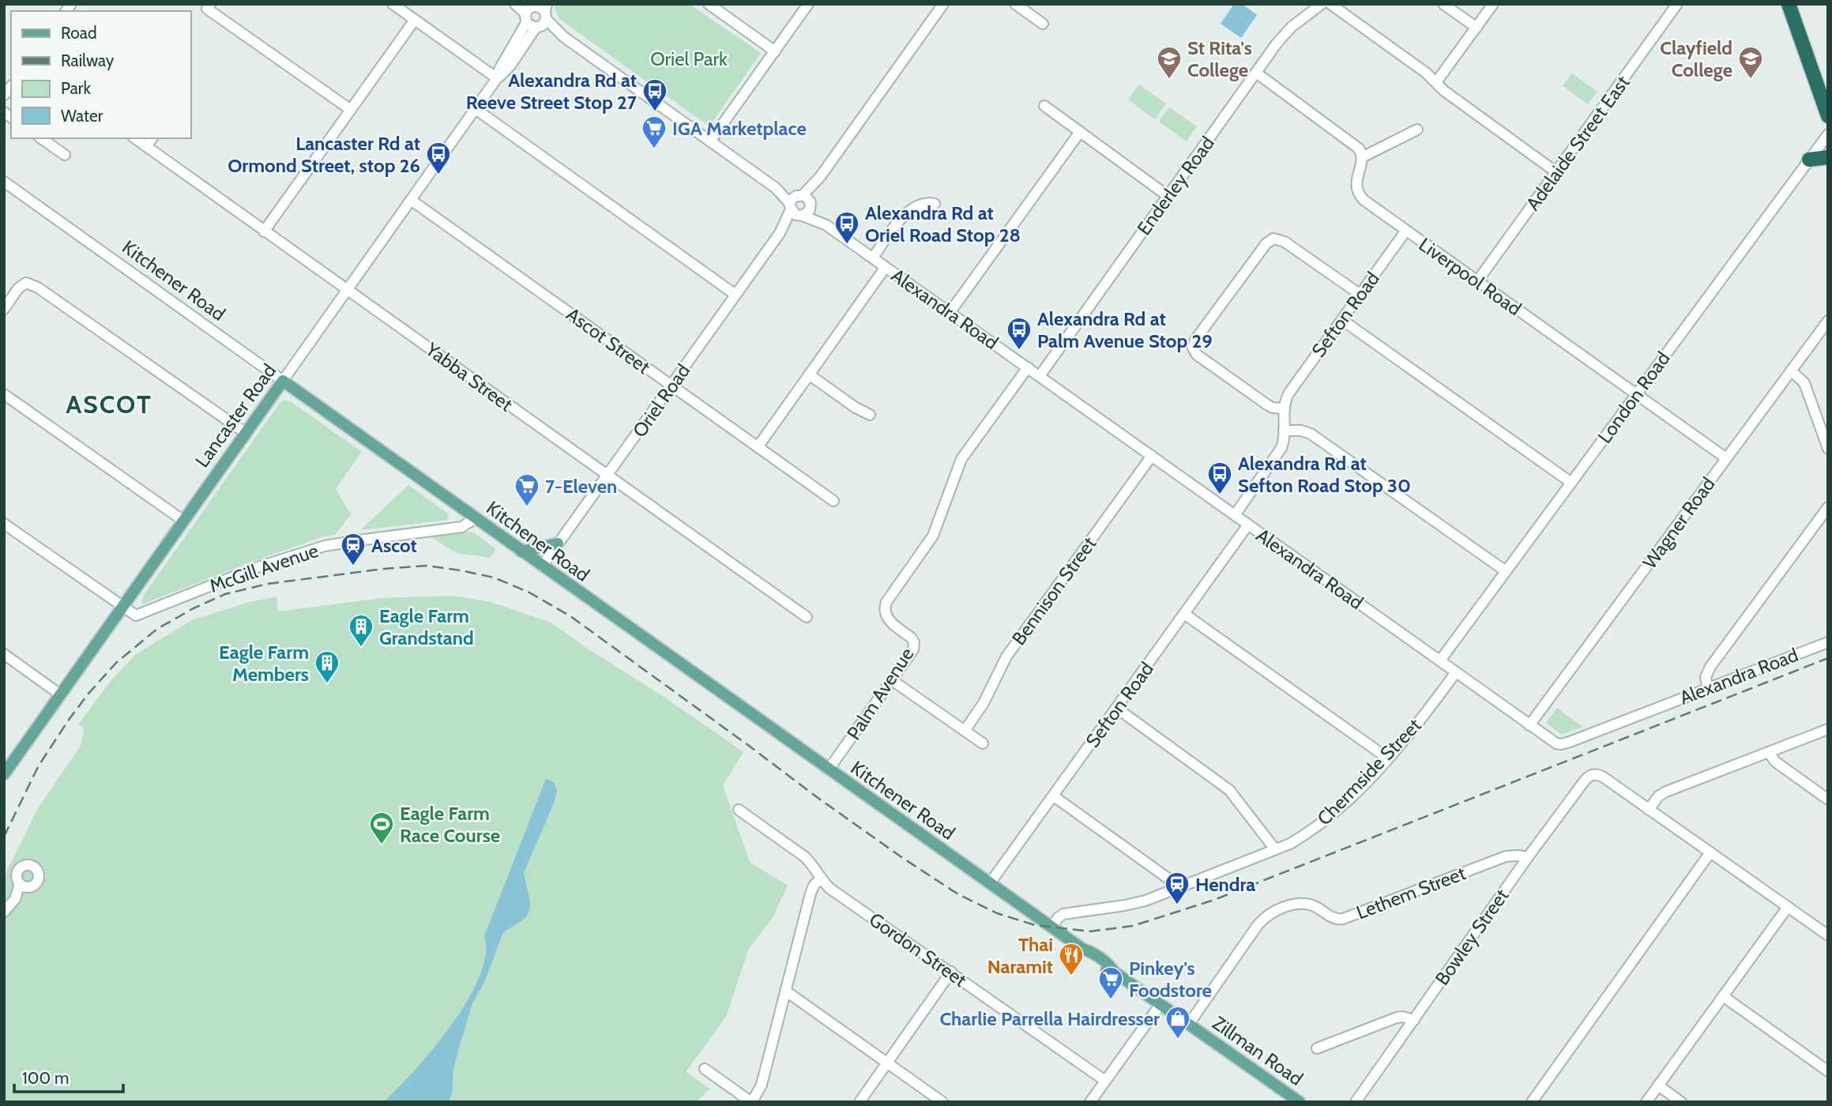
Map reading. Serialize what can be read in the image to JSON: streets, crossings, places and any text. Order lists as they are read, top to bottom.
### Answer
{
  "streets": {
    "main road": ["Kitchener Road", "Lancaster Road", "Zillman Road"],
    "street": [
      "Adelaide Street East",
      "Enderley Road",
      "Liverpool Road",
      "Alexandra Road",
      "Sefton Road",
      "Ascot Street",
      "Yabba Street",
      "London Road",
      "Oriel Road",
      "Wagner Road",
      "McGill Avenue",
      "Bennison Street",
      "Palm Avenue",
      "Chermside Street",
      "Lethem Street",
      "Bowley Street",
      "Gordon Street"
    ]
  },
  "crossings": [
    ["Adelaide Street East", "Liverpool Road"],
    ["Enderley Road", "Alexandra Road"],
    ["Liverpool Road", "Sefton Road"],
    ["Liverpool Road", "London Road"],
    ["Liverpool Road", "Wagner Road"],
    ["Kitchener Road", "Sefton Road"],
    ["Kitchener Road", "Oriel Road"],
    ["Kitchener Road", "Lancaster Road"],
    ["Kitchener Road", "McGill Avenue"],
    ["Kitchener Road", "Palm Avenue"],
    ["Kitchener Road", "Chermside Street"],
    ["Kitchener Road", "Zillman Road"],
    ["Alexandra Road", "Sefton Road"],
    ["Alexandra Road", "London Road"],
    ["Alexandra Road", "Oriel Road"],
    ["Alexandra Road", "Lancaster Road"],
    ["Alexandra Road", "Wagner Road"],
    ["Alexandra Road", "Bennison Street"],
    ["Alexandra Road", "Palm Avenue"],
    ["Alexandra Road", "Chermside Street"],
    ["Ascot Street", "Oriel Road"],
    ["Ascot Street", "Lancaster Road"],
    ["Yabba Street", "Oriel Road"],
    ["Yabba Street", "Lancaster Road"],
    ["Lancaster Road", "McGill Avenue"],
    ["Chermside Street", "Zillman Road"],
    ["Lethem Street", "Bowley Street"],
    ["Lethem Street", "Zillman Road"]
  ],
  "districts": ["ASCOT"],
  "parks": ["Oriel Park"],
  "places": {
    "school or university": ["St Rita's College", "Clayfield College"],
    "bus stop": [
      "Alexandra Rd at Reeve Street Stop 27",
      "Lancaster Rd at Ormond Street, stop 26",
      "Alexandra Rd at Oriel Road Stop 28",
      "Alexandra Rd at Palm Avenue Stop 29",
      "Alexandra Rd at Sefton Road Stop 30"
    ],
    "supermarket": ["IGA Marketplace", "7-Eleven", "Pinkey's Foodstore"],
    "station": ["Ascot", "Hendra"],
    "building": ["Eagle Farm Grandstand", "Eagle Farm Members"],
    "sports": ["Eagle Farm Race Course"],
    "restaurant": ["Thai Naramit"],
    "shop": ["Charlie Parrella Hairdresser"]
  },
  "legend": [
    "Road",
    "Railway",
    "Park",
    "Water"
  ],
  "scale_bar": "100 m"
}
